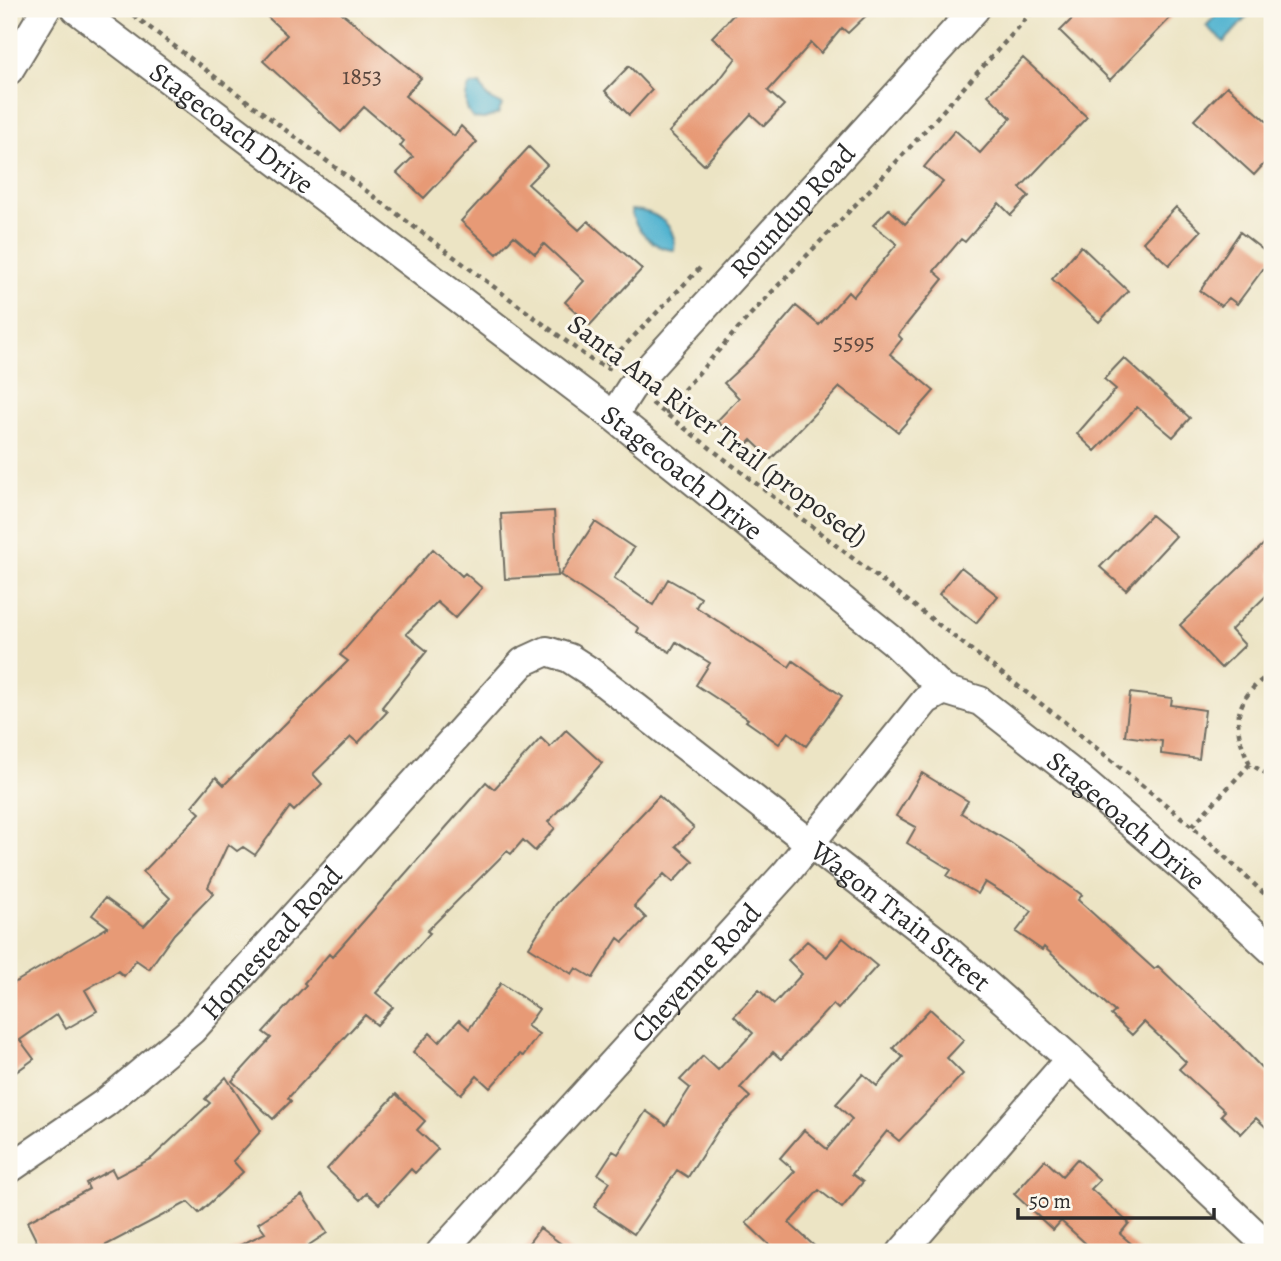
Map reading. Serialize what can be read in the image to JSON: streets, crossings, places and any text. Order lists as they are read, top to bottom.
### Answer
{
  "streets": {
    "street": [
      "Stagecoach Drive",
      "Roundup Road",
      "Wagon Train Street",
      "Homestead Road",
      "Cheyenne Road"
    ],
    "path": ["Santa Ana River Trail (proposed)"]
  },
  "crossings": [
    ["Stagecoach Drive", "Roundup Road"],
    ["Stagecoach Drive", "Cheyenne Road"],
    ["Roundup Road", "Santa Ana River Trail (proposed)"],
    ["Wagon Train Street", "Homestead Road"],
    ["Wagon Train Street", "Cheyenne Road"]
  ],
  "house_numbers": ["1853", "5595"],
  "scale_bar": "50 m"
}
